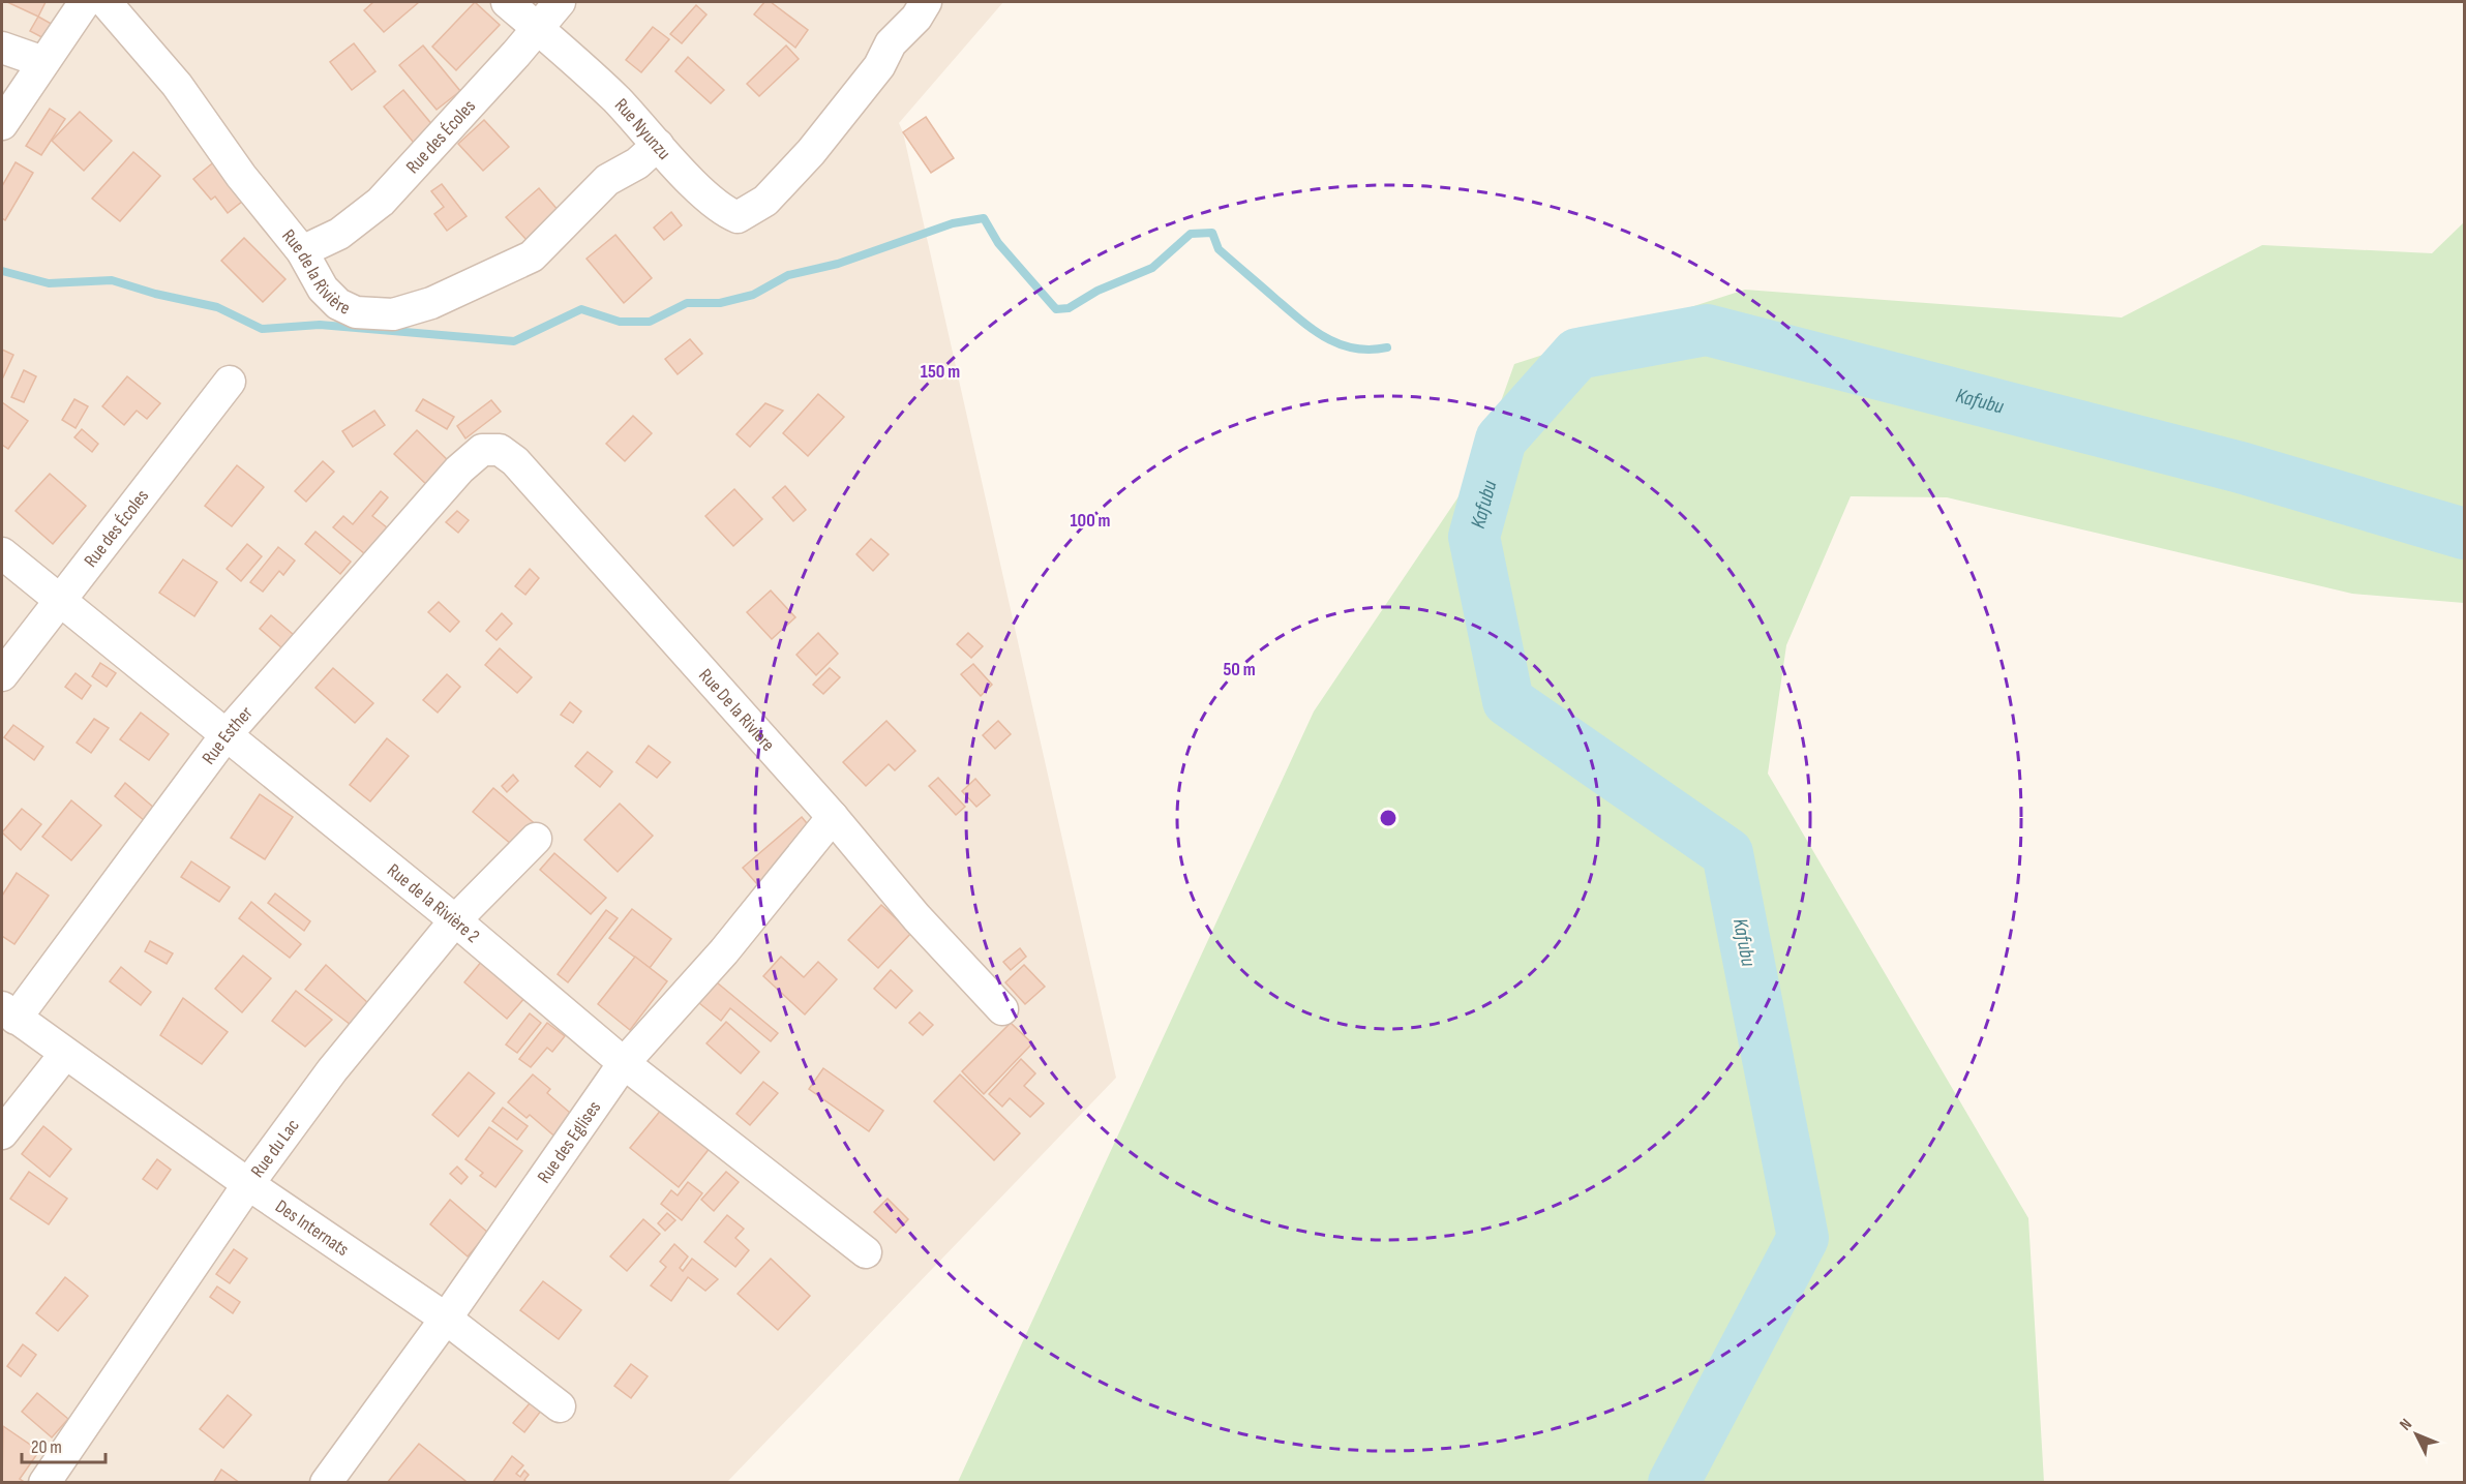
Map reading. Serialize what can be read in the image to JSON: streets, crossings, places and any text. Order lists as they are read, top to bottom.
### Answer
{
  "streets": {
    "street": [
      "Rue Nyunzu",
      "Rue des Écoles",
      "Rue de la Rivière",
      "Rue De la Riviere",
      "Rue Esther",
      "Rue de la Rivière 2",
      "Rue des Eglises",
      "Rue du Lac",
      "Des Internats"
    ]
  },
  "crossings": [
    ["Rue Nyunzu", "Rue des Écoles"],
    ["Rue Nyunzu", "Rue de la Rivière"],
    ["Rue des Écoles", "Rue de la Rivière"],
    ["Rue des Écoles", "Rue de la Rivière 2"],
    ["Rue De la Riviere", "Rue Esther"],
    ["Rue De la Riviere", "Rue des Eglises"],
    ["Rue Esther", "Rue de la Rivière 2"],
    ["Rue Esther", "Des Internats"],
    ["Rue de la Rivière 2", "Rue des Eglises"],
    ["Rue de la Rivière 2", "Rue du Lac"],
    ["Rue des Eglises", "Des Internats"],
    ["Rue du Lac", "Des Internats"]
  ],
  "water": ["Kafubu"],
  "scale_bar": "20 m",
  "north": "top left",
  "rings": ["150 m", "100 m", "50 m"]
}
